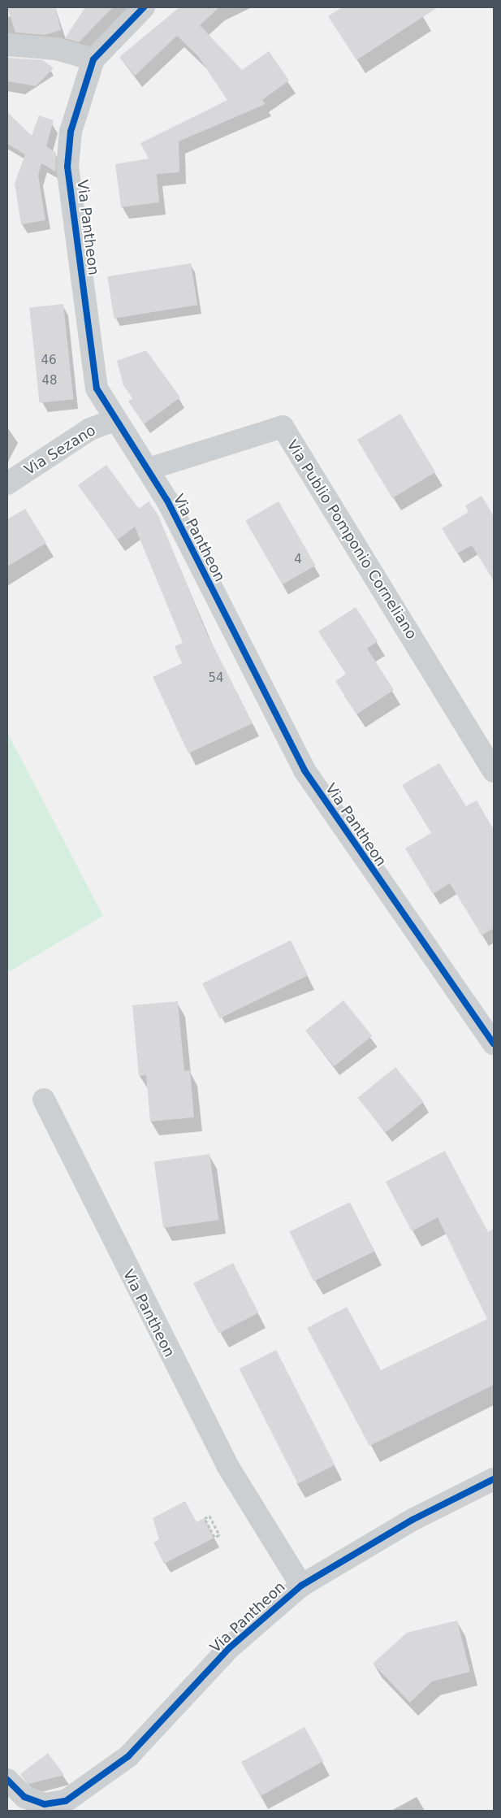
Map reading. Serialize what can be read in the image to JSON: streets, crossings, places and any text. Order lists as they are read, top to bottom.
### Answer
{
  "streets": {
    "street": ["Via Pantheon", "Via Sezano", "Via Publio Pomponio Corneliano"]
  },
  "crossings": [
    ["Via Pantheon", "Via Sezano"],
    ["Via Pantheon", "Via Publio Pomponio Corneliano"]
  ],
  "house_numbers": [
    "46",
    "48",
    "4",
    "54"
  ]
}
